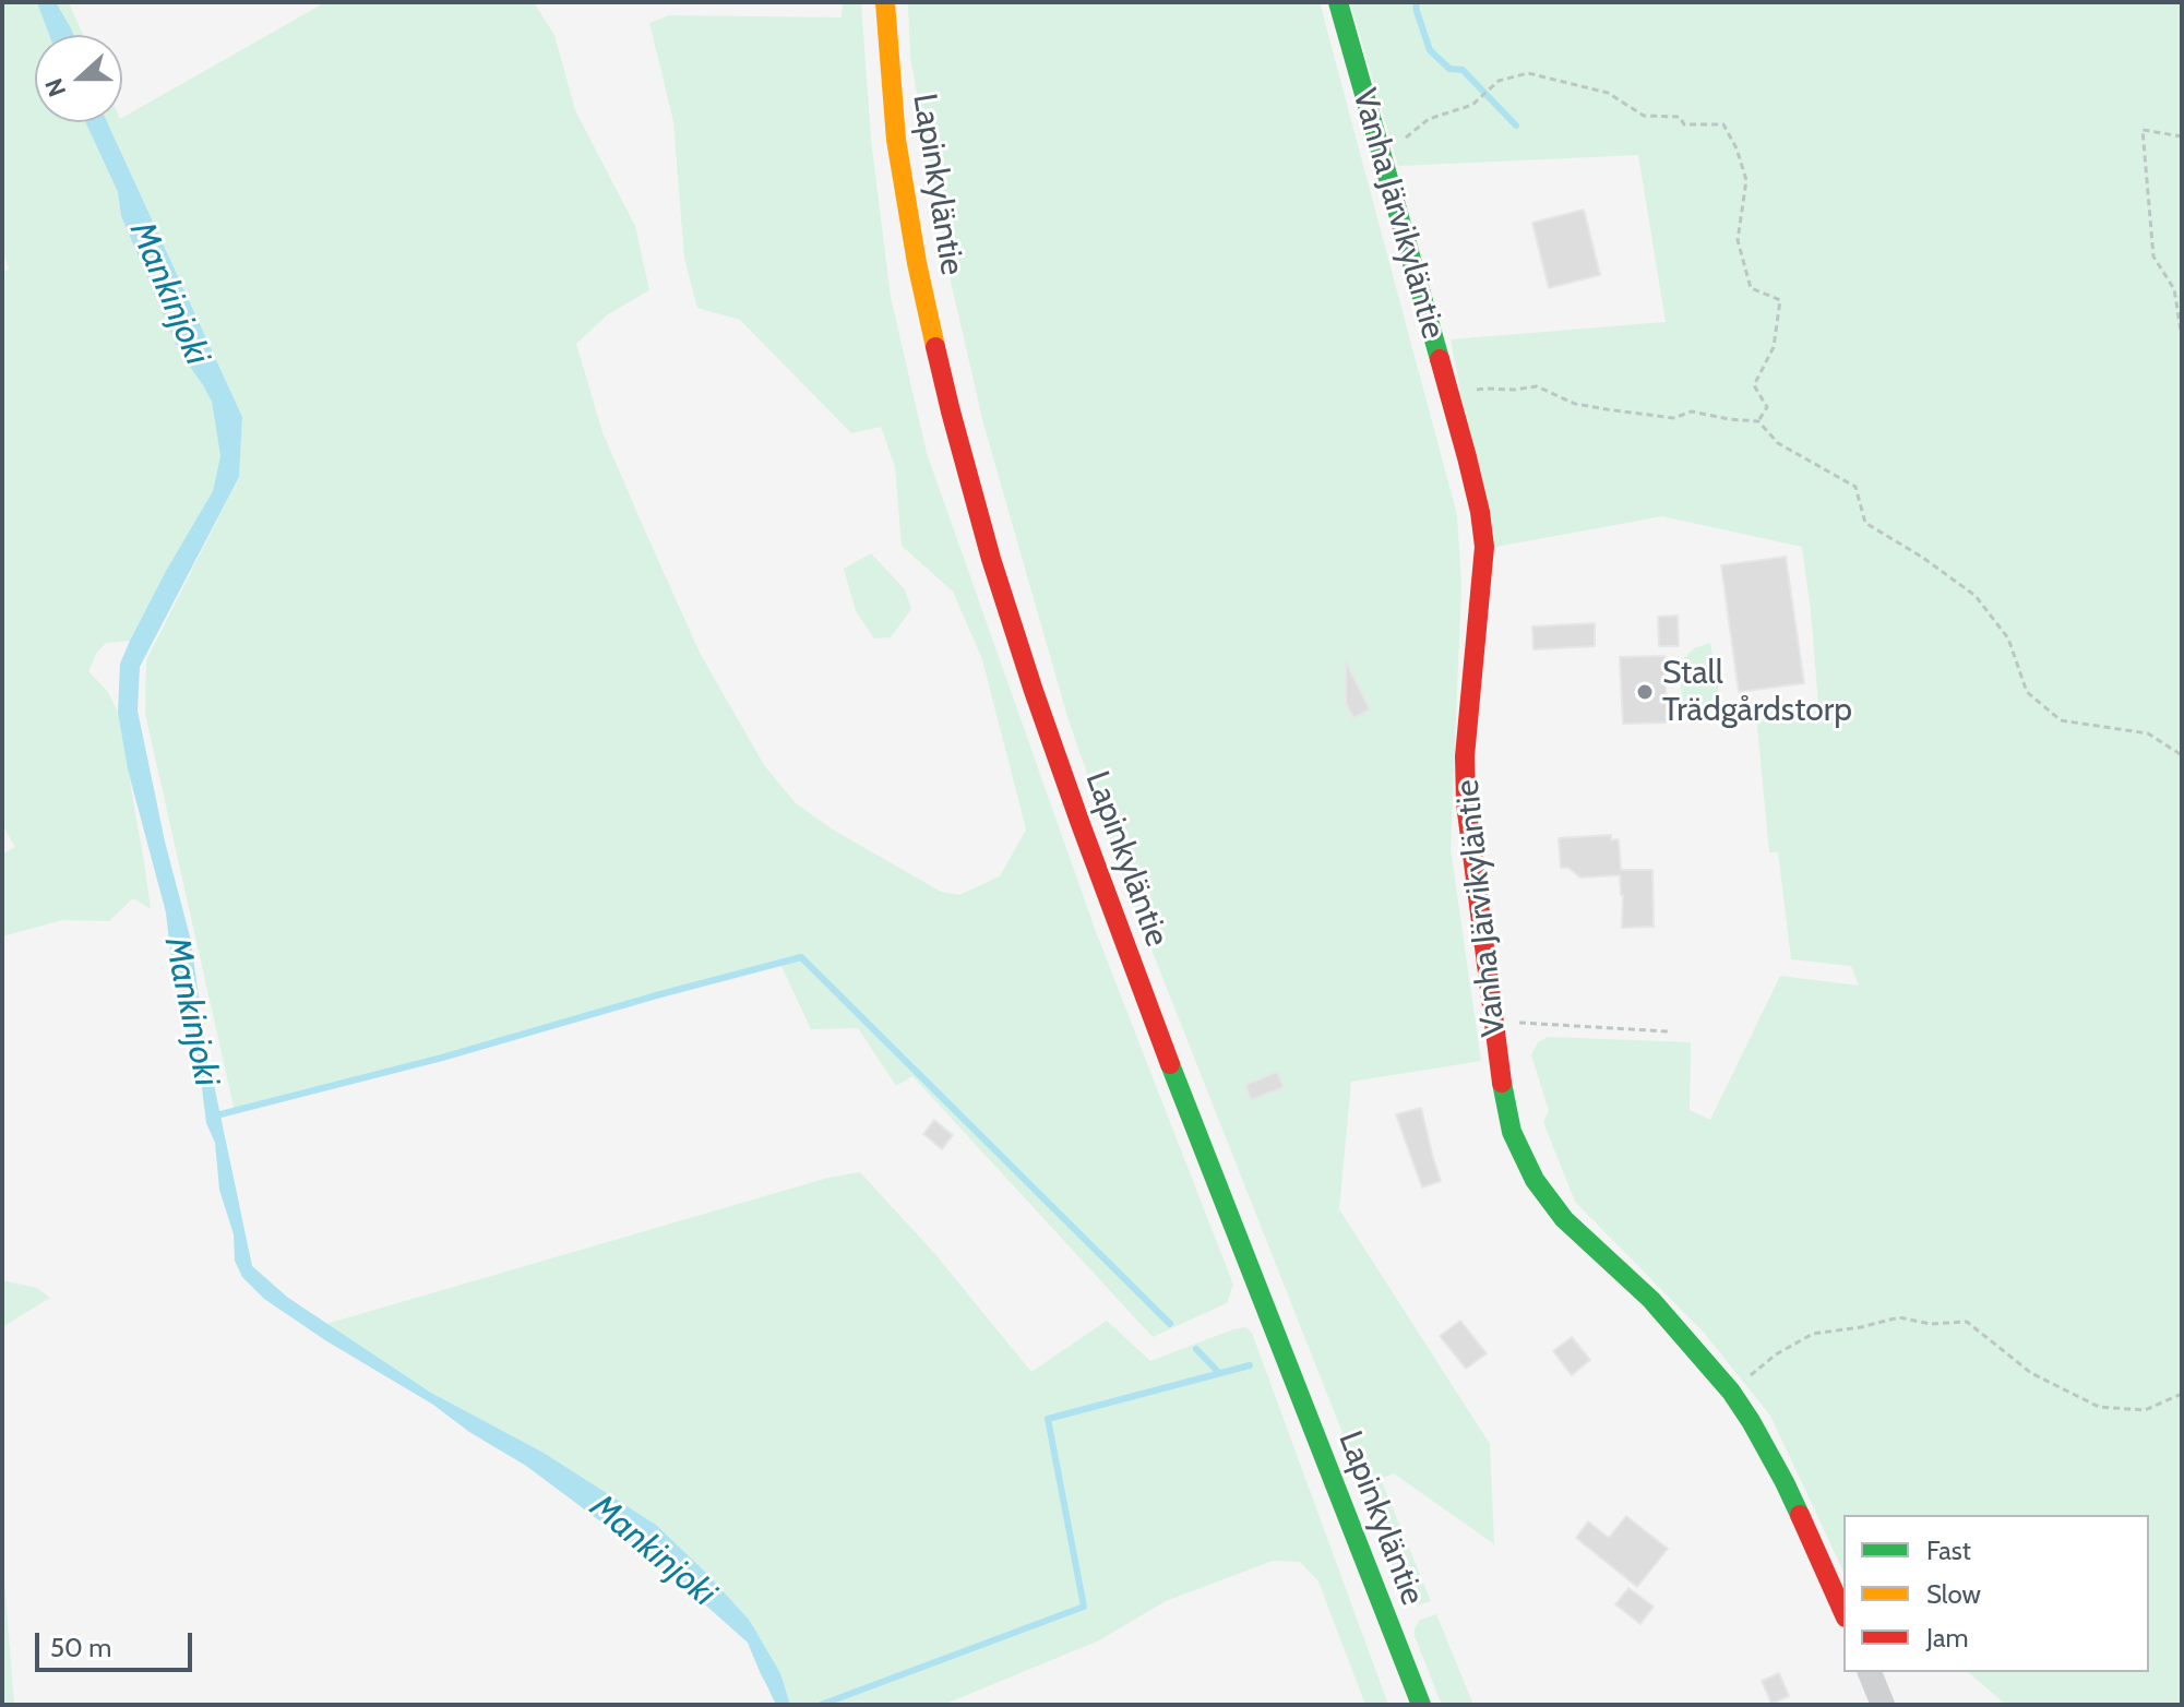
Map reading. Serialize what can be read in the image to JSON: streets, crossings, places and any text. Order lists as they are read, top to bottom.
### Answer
{
  "streets": {
    "main road": ["Lapinkyläntie", "Vanha Järvikyläntie"]
  },
  "water": ["Mankinjoki"],
  "places": ["Stall Trädgårdstorp"],
  "legend": ["Fast", "Slow", "Jam"],
  "scale_bar": "50 m",
  "north": "left"
}
